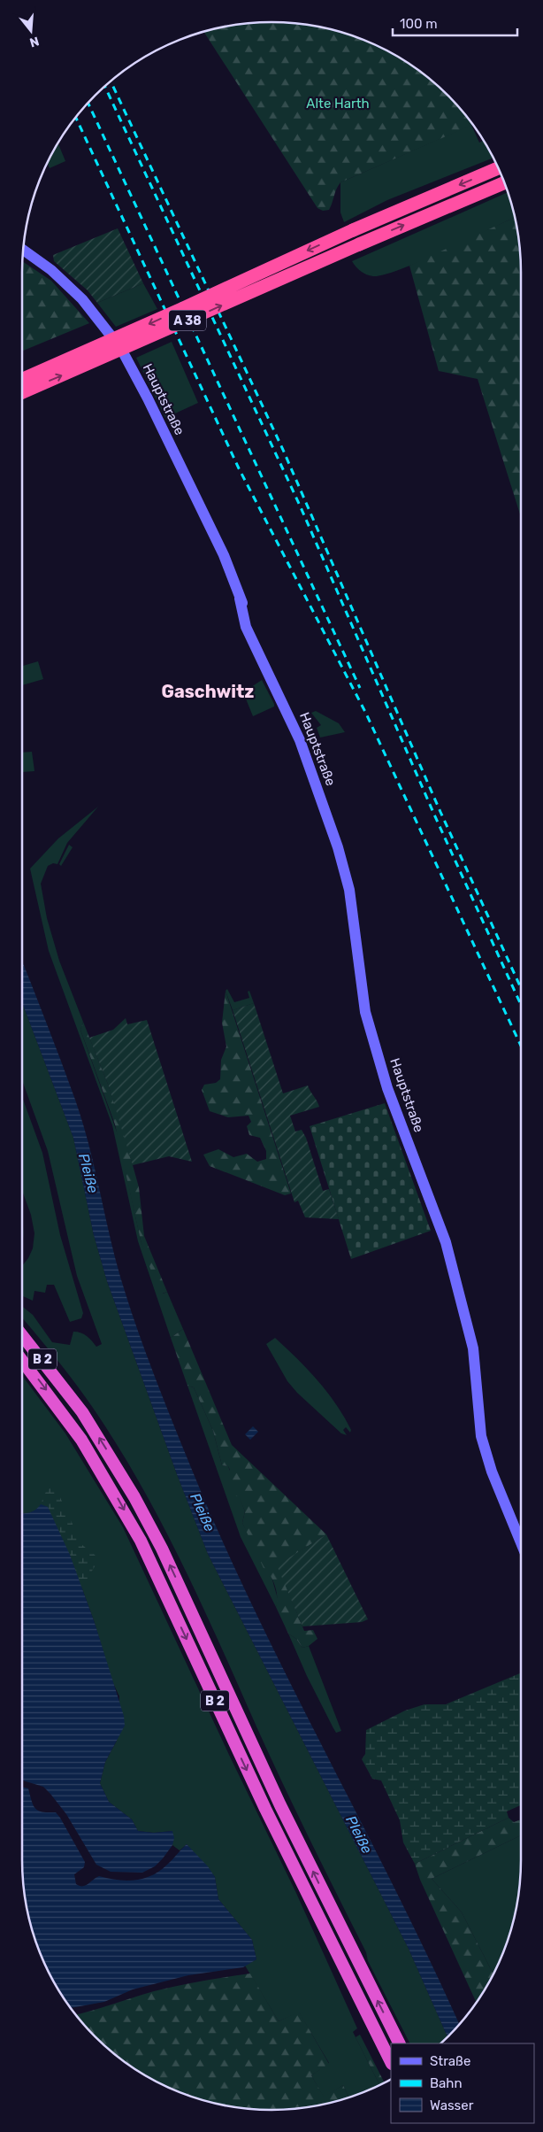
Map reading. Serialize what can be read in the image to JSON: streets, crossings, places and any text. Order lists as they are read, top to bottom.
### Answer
{
  "streets": {
    "highway": ["A 38", "B 2"],
    "main road": ["Hauptstraße"]
  },
  "districts": ["Gaschwitz"],
  "water": ["Pleiße"],
  "parks": ["Alte Harth"],
  "legend": ["Straße", "Bahn", "Wasser"],
  "scale_bar": "100 m",
  "north": "bottom"
}
